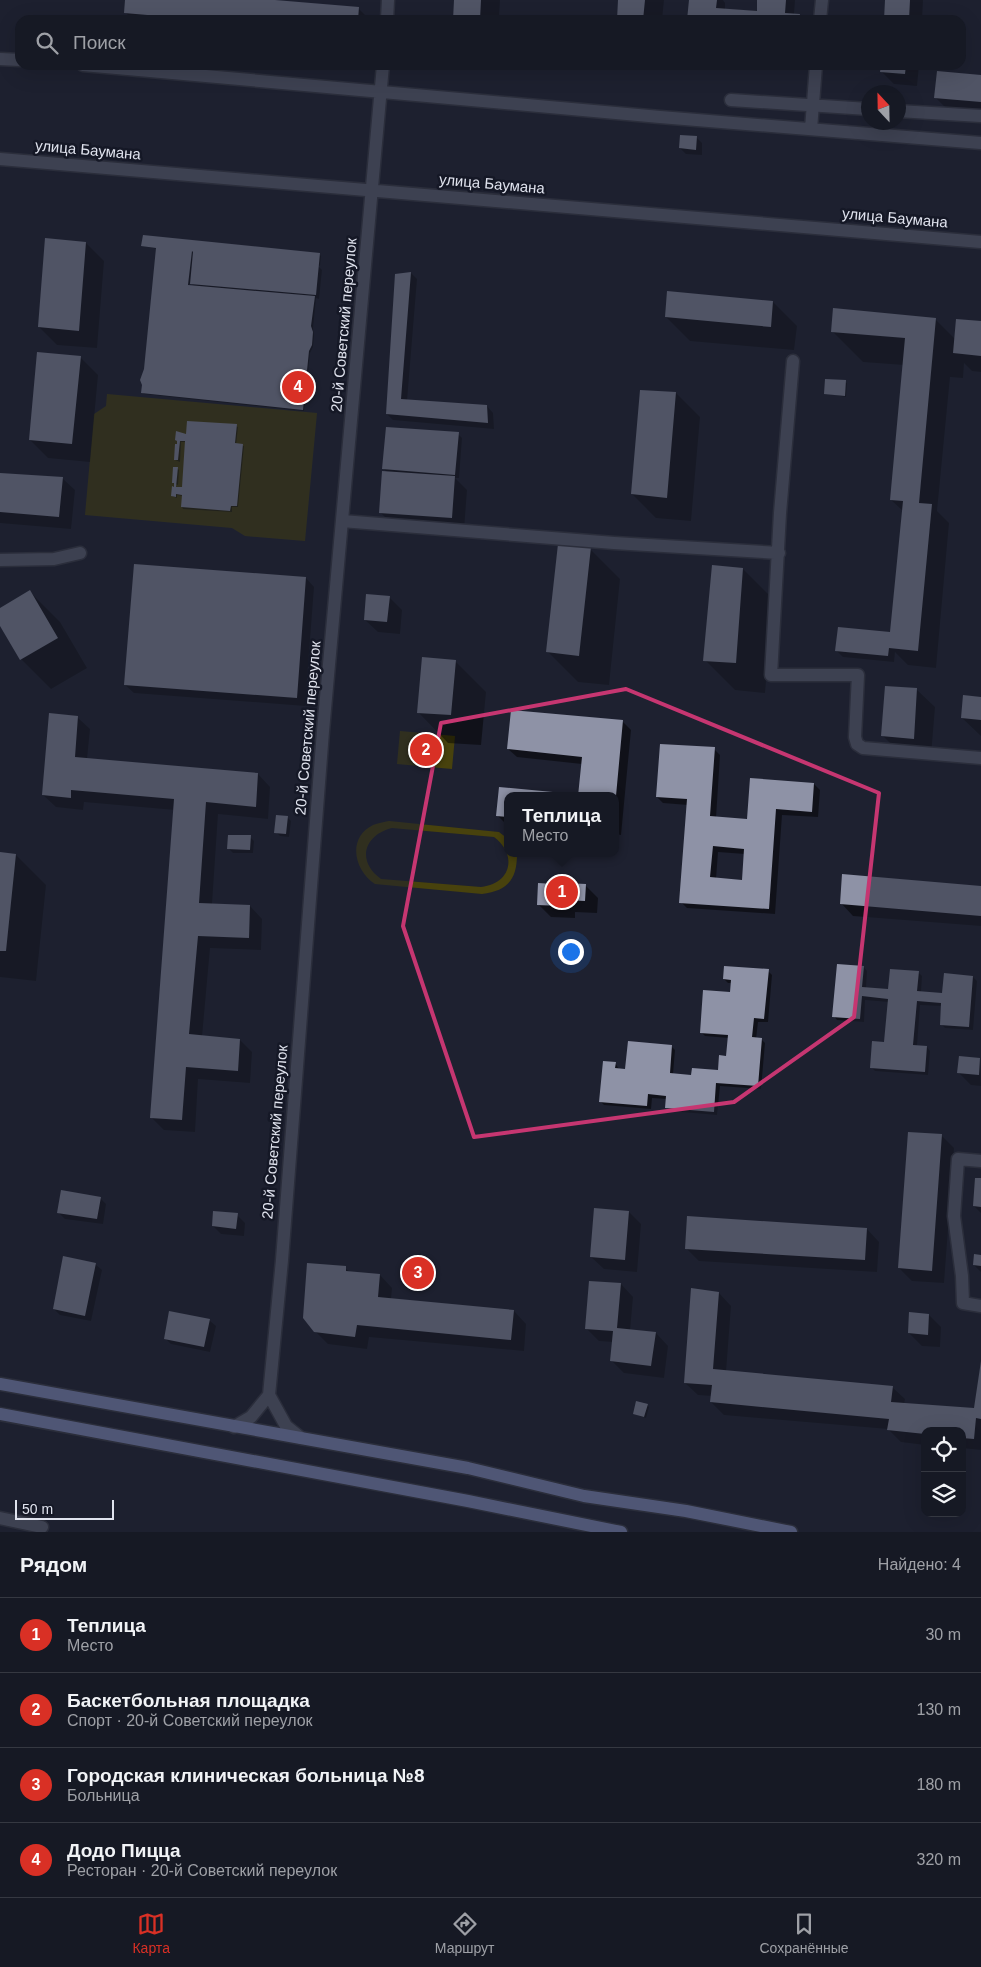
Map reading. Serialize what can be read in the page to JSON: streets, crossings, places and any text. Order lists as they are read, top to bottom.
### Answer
{
  "streets": {
    "street": ["улица Баумана", "20-й Советский переулок"]
  },
  "crossings": [
    ["улица Баумана", "20-й Советский переулок"]
  ],
  "scale_bar": "50 m",
  "north": "top",
  "page": {
    "search": "Поиск",
    "pins": [
      "4",
      "2",
      "1",
      "3"
    ],
    "popup": ["Теплица", "Место"],
    "scale": "50 m",
    "heading": ["Рядом", "Найдено: 4"],
    "list": [
      {
        "mark": "1",
        "name": "Теплица",
        "note": "Место",
        "value": "30 m"
      },
      {
        "mark": "2",
        "name": "Баскетбольная площадка",
        "note": "Спорт · 20-й Советский переулок",
        "value": "130 m"
      },
      {
        "mark": "3",
        "name": "Городская клиническая больница №8",
        "note": "Больница",
        "value": "180 m"
      },
      {
        "mark": "4",
        "name": "Додо Пицца",
        "note": "Ресторан · 20-й Советский переулок",
        "value": "320 m"
      }
    ],
    "nav": ["Карта", "Маршрут", "Сохранённые"]
  }
}
